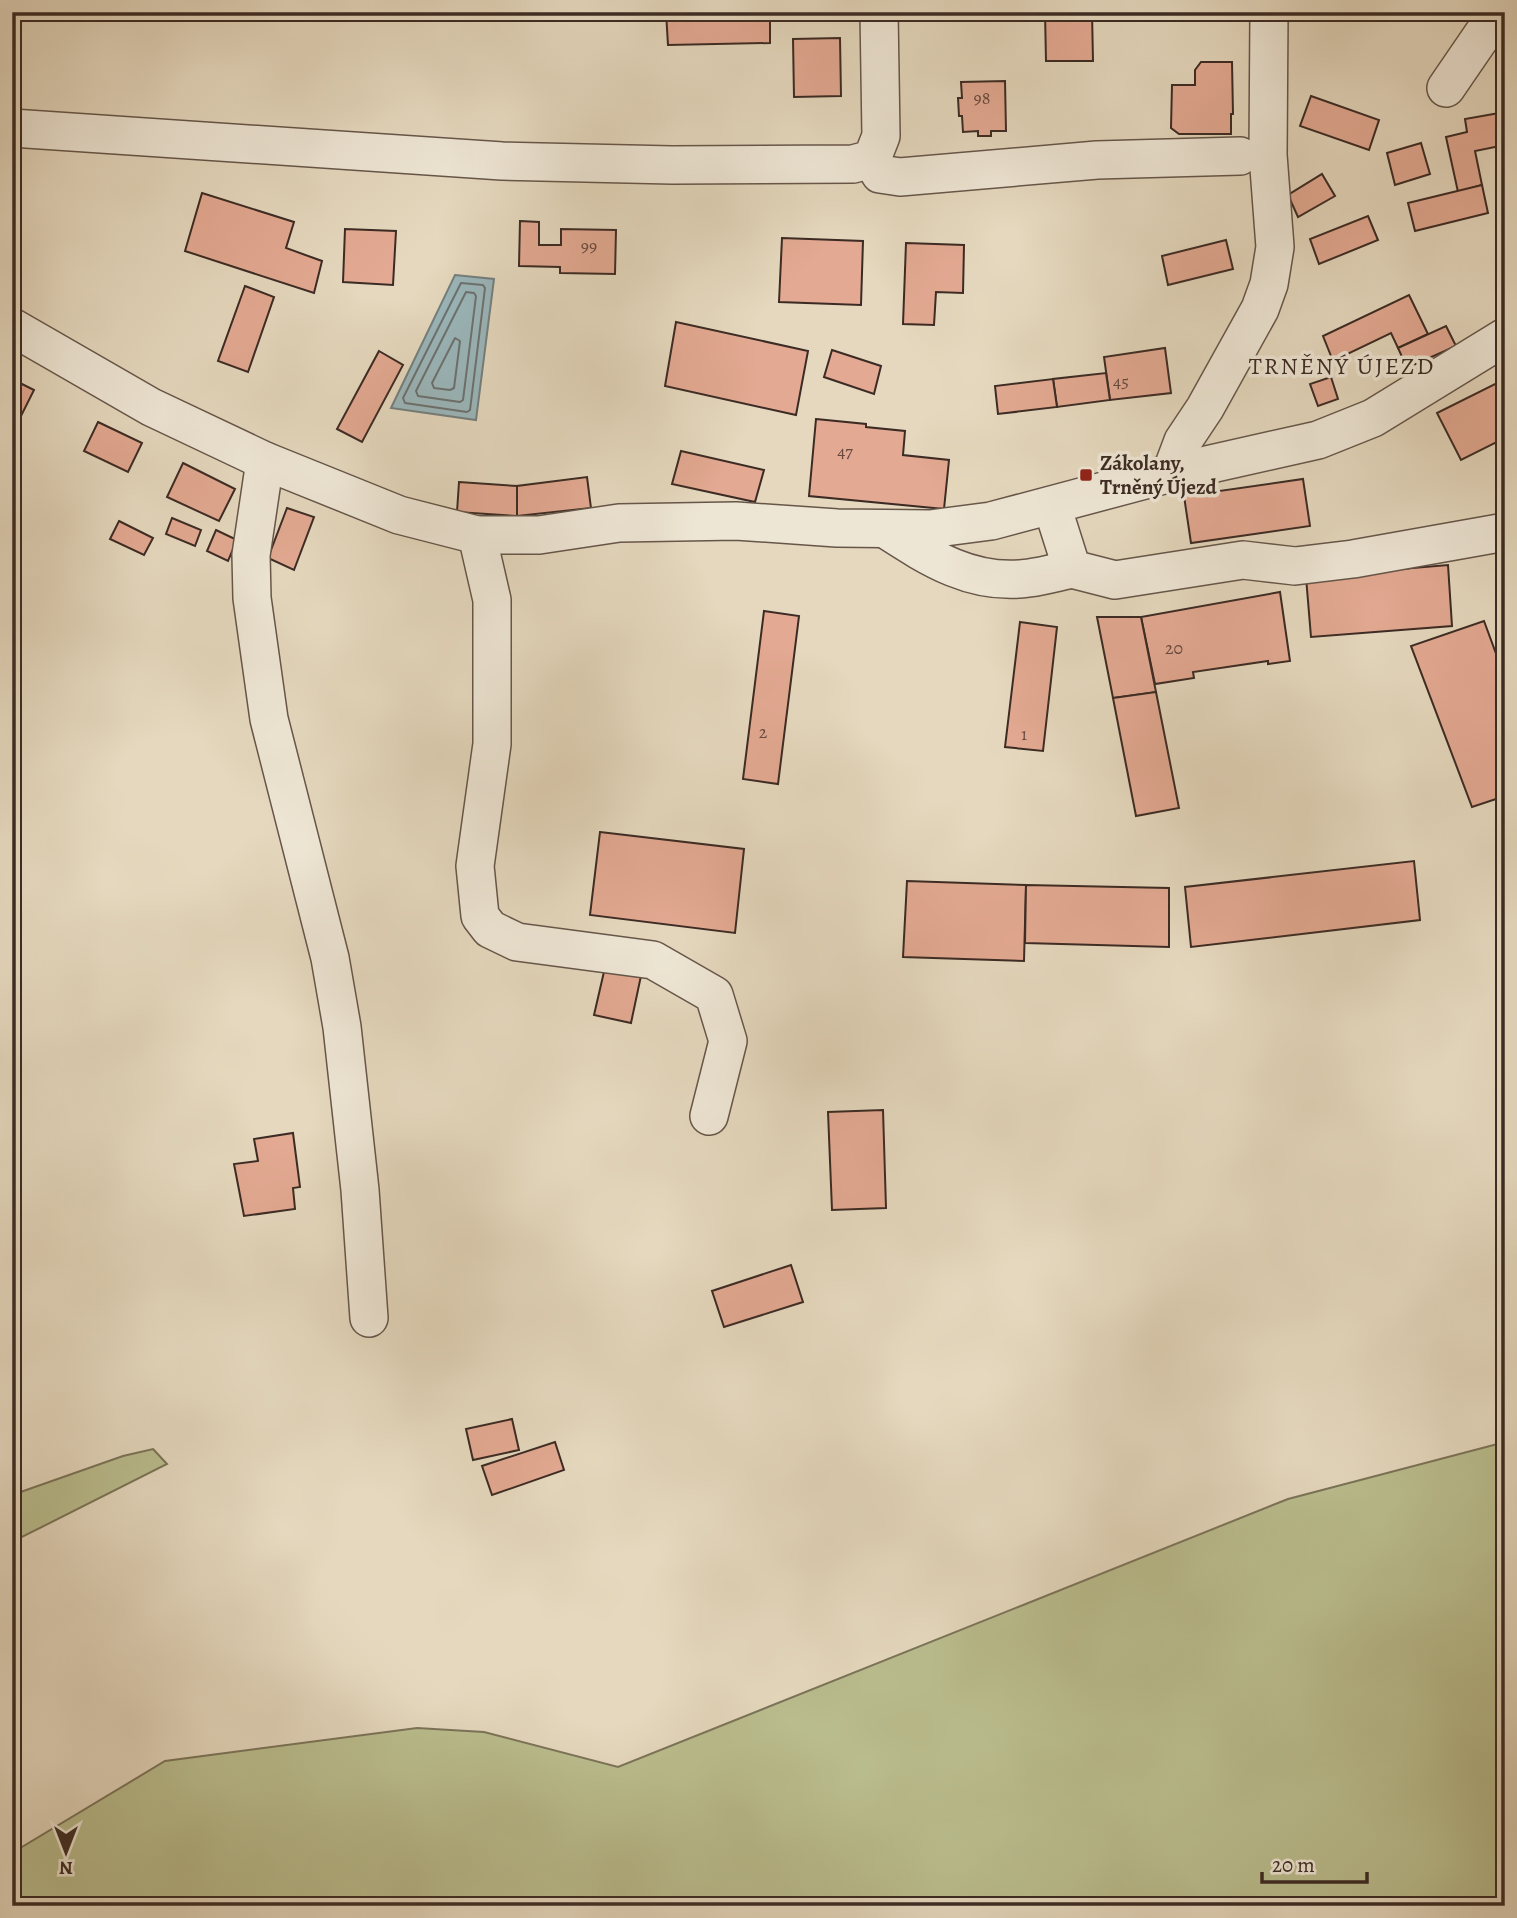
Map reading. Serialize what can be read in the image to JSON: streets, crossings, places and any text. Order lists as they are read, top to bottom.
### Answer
{
  "districts": ["TRNĚNÝ ÚJEZD"],
  "places": {
    "transit": ["Zákolany, Trněný Újezd"]
  },
  "house_numbers": [
    "98",
    "99",
    "45",
    "47",
    "20",
    "2",
    "1"
  ],
  "scale_bar": "20 m",
  "north": "bottom"
}
